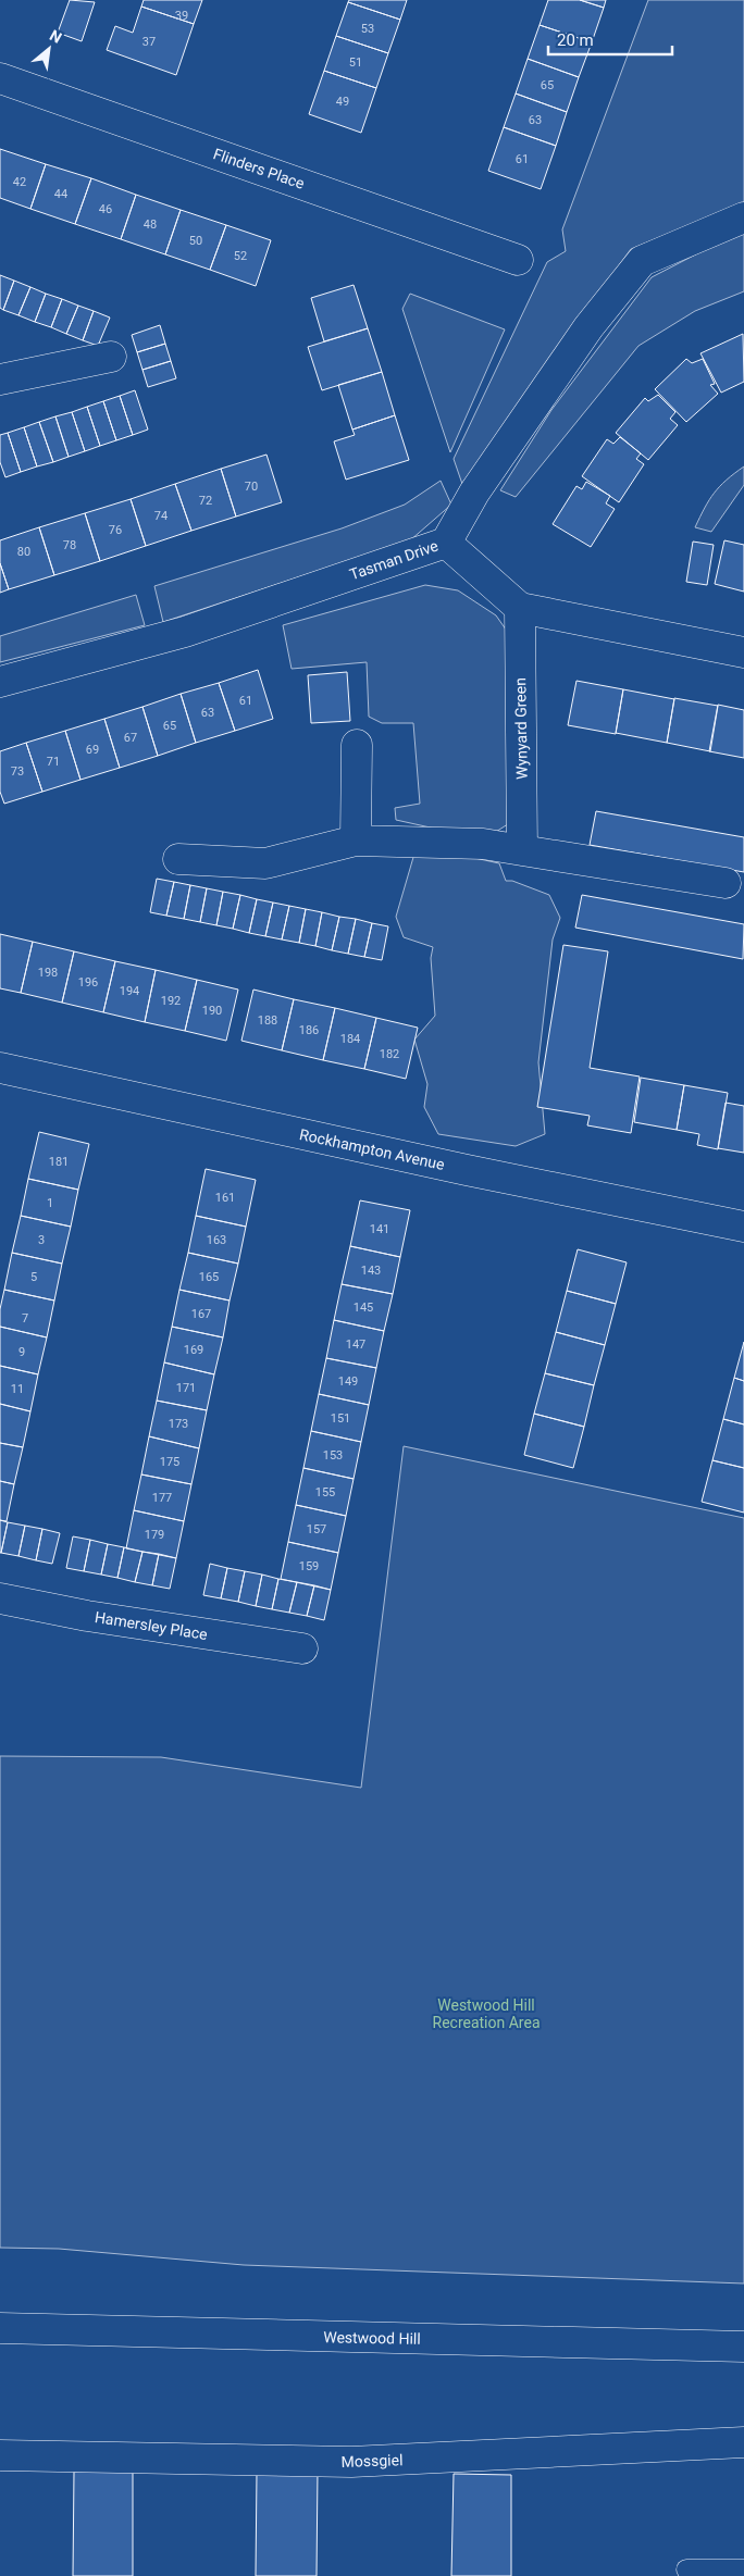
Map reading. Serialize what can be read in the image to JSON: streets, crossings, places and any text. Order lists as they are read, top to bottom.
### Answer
{
  "streets": {
    "street": [
      "Flinders Place",
      "Tasman Drive",
      "Wynyard Green",
      "Rockhampton Avenue",
      "Hamersley Place",
      "Westwood Hill",
      "Mossgiel"
    ]
  },
  "parks": ["Westwood Hill Recreation Area"],
  "house_numbers": [
    "39",
    "53",
    "37",
    "51",
    "65",
    "49",
    "63",
    "61",
    "42",
    "44",
    "46",
    "48",
    "50",
    "52",
    "70",
    "72",
    "74",
    "76",
    "78",
    "80",
    "61",
    "63",
    "65",
    "67",
    "69",
    "71",
    "73",
    "198",
    "196",
    "194",
    "192",
    "190",
    "188",
    "186",
    "184",
    "182",
    "181",
    "161",
    "1",
    "141",
    "3",
    "163",
    "143",
    "5",
    "165",
    "145",
    "167",
    "7",
    "147",
    "169",
    "9",
    "149",
    "171",
    "11",
    "151",
    "173",
    "153",
    "175",
    "155",
    "177",
    "157",
    "179",
    "159"
  ],
  "scale_bar": "20 m",
  "north": "top right"
}
